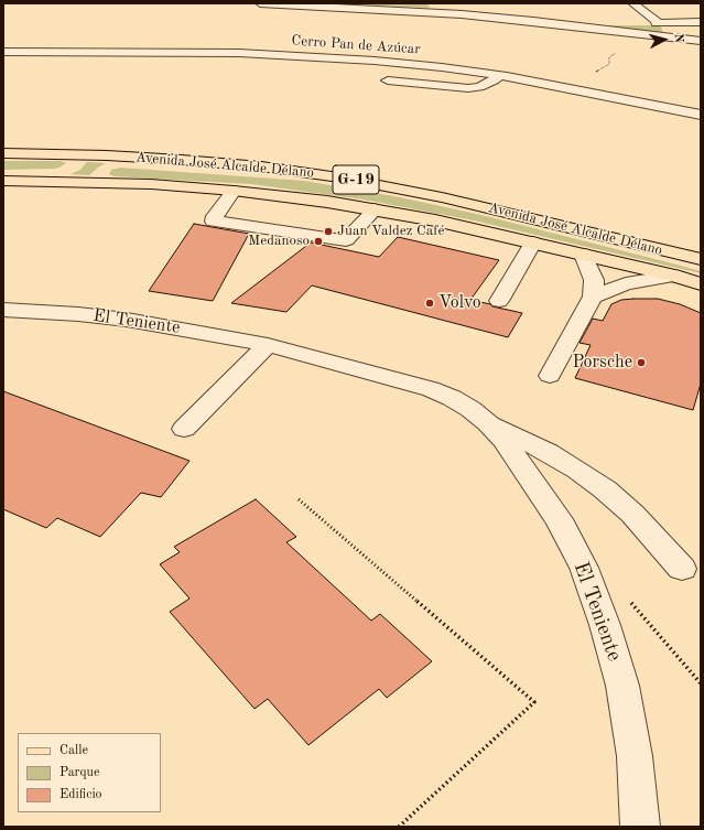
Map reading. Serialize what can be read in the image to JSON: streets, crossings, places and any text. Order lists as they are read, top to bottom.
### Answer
{
  "streets": {
    "main road": ["Avenida José Alcalde Délano", "G-19"],
    "street": ["Cerro Pan de Azúcar", "El Teniente"]
  },
  "places": [
    "Juan Valdez Café",
    "Medanoso",
    "Volvo",
    "Porsche"
  ],
  "legend": ["Calle", "Parque", "Edificio"],
  "north": "right"
}
